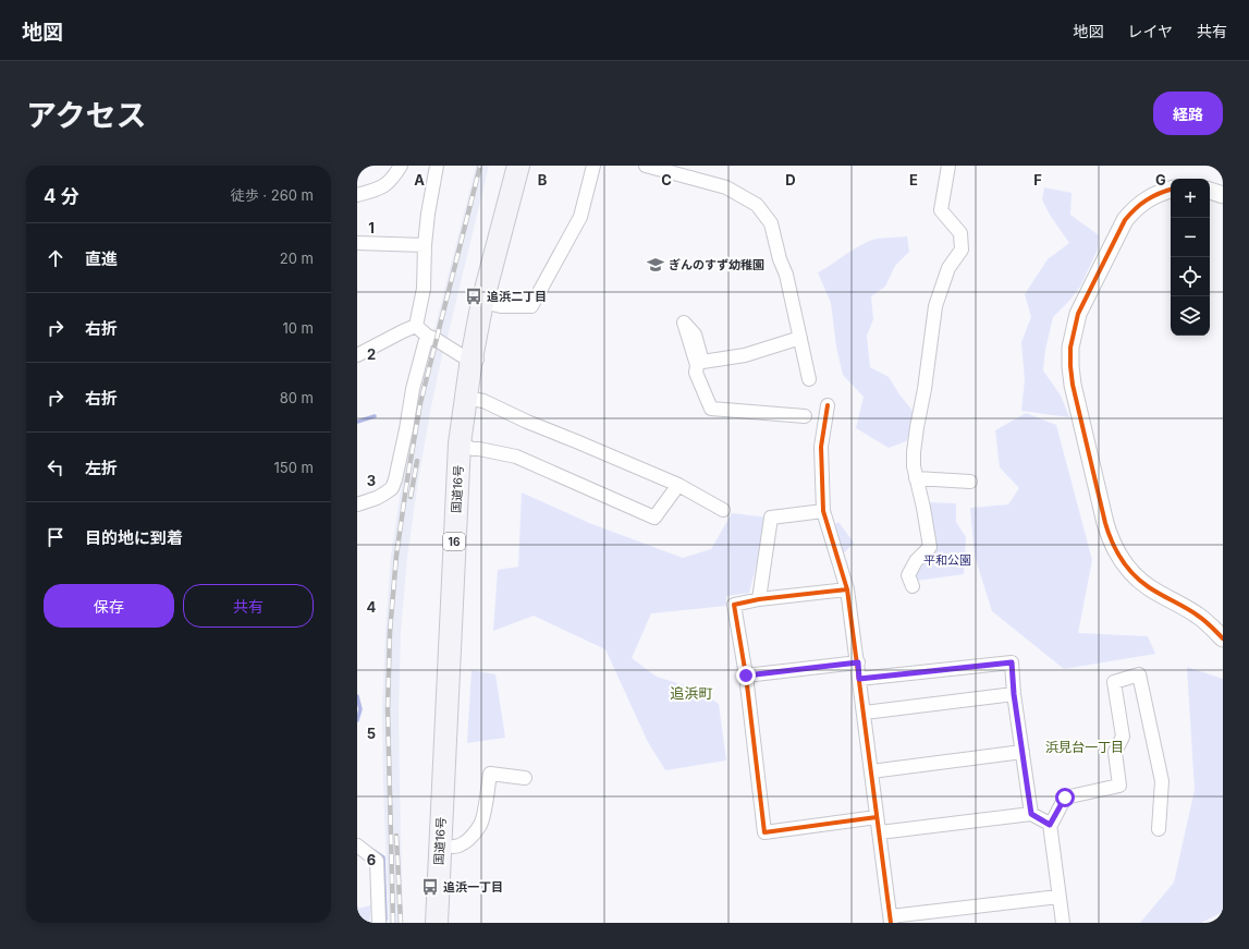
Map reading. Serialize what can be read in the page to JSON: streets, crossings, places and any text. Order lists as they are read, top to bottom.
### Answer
{
  "streets": {
    "highway": ["国道16号", "16"]
  },
  "districts": ["追浜町", "浜見台一丁目"],
  "parks": ["平和公園"],
  "places": {
    "school or university": ["ぎんのすず幼稚園"],
    "bus stop": ["追浜二丁目", "追浜一丁目"]
  },
  "page": {
    "header": "地図",
    "nav": ["地図", "レイヤ", "共有"],
    "title": "アクセス",
    "buttons": [
      "経路",
      ["保存", "共有"]
    ],
    "heading": ["4 分", "徒歩 · 260 m"],
    "map_buttons": ["+", "−"],
    "list": [
      ["直進", "20 m"],
      ["右折", "10 m"],
      ["右折", "80 m"],
      ["左折", "150 m"],
      "目的地に到着"
    ]
  },
  "grid": {
    "columns": [
      "A",
      "B",
      "C",
      "D",
      "E",
      "F",
      "G"
    ],
    "rows": [
      "1",
      "2",
      "3",
      "4",
      "5",
      "6"
    ]
  }
}
